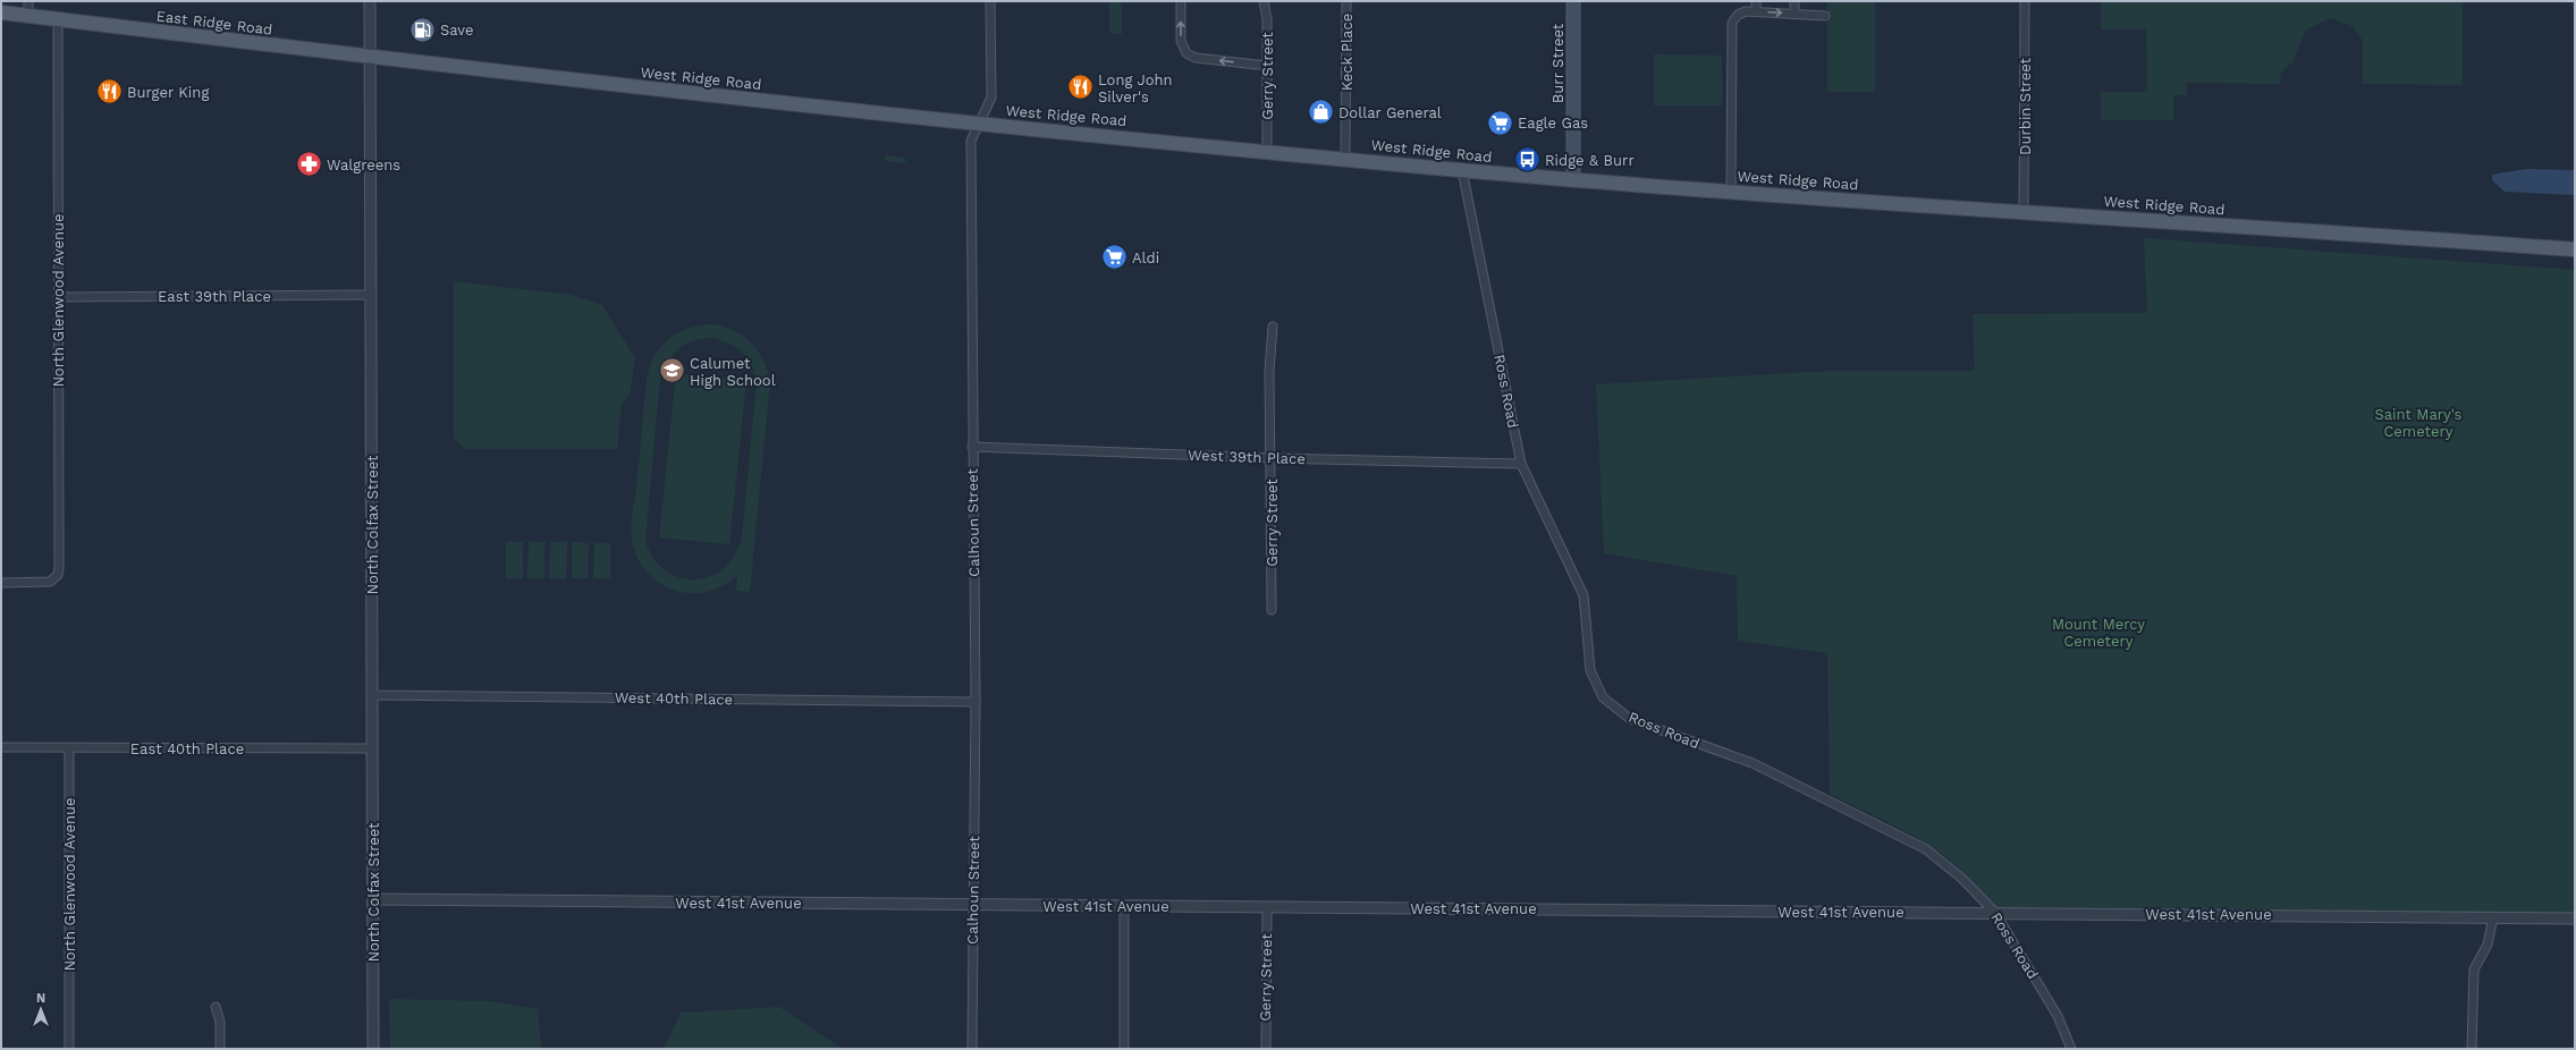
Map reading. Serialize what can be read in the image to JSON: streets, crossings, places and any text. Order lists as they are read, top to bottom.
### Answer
{
  "streets": {
    "main road": ["East Ridge Road", "Burr Street", "West Ridge Road"],
    "street": [
      "Keck Place",
      "Gerry Street",
      "Durbin Street",
      "East 39th Place",
      "North Glenwood Avenue",
      "Ross Road",
      "West 39th Place",
      "Calhoun Street",
      "North Colfax Street",
      "West 40th Place",
      "East 40th Place",
      "West 41st Avenue"
    ]
  },
  "crossings": [
    ["East Ridge Road", "West Ridge Road"],
    ["East Ridge Road", "North Glenwood Avenue"],
    ["East Ridge Road", "North Colfax Street"],
    ["Keck Place", "West Ridge Road"],
    ["Burr Street", "West Ridge Road"],
    ["Gerry Street", "West Ridge Road"],
    ["Gerry Street", "West 39th Place"],
    ["Gerry Street", "West 41st Avenue"],
    ["West Ridge Road", "Durbin Street"],
    ["West Ridge Road", "Ross Road"],
    ["West Ridge Road", "Calhoun Street"],
    ["West Ridge Road", "North Colfax Street"],
    ["East 39th Place", "North Glenwood Avenue"],
    ["East 39th Place", "North Colfax Street"],
    ["North Glenwood Avenue", "East 40th Place"],
    ["Ross Road", "West 39th Place"],
    ["Ross Road", "West 41st Avenue"],
    ["West 39th Place", "Calhoun Street"],
    ["Calhoun Street", "West 40th Place"],
    ["Calhoun Street", "West 41st Avenue"],
    ["North Colfax Street", "West 40th Place"],
    ["North Colfax Street", "East 40th Place"],
    ["North Colfax Street", "West 41st Avenue"]
  ],
  "parks": ["Saint Mary's Cemetery", "Mount Mercy Cemetery"],
  "places": {
    "fuel station": ["Save"],
    "restaurant": ["Long John Silver's", "Burger King"],
    "shop": ["Dollar General"],
    "supermarket": ["Eagle Gas", "Aldi"],
    "bus stop": ["Ridge & Burr"],
    "pharmacy": ["Walgreens"],
    "school or university": ["Calumet High School"]
  },
  "north": "top"
}
